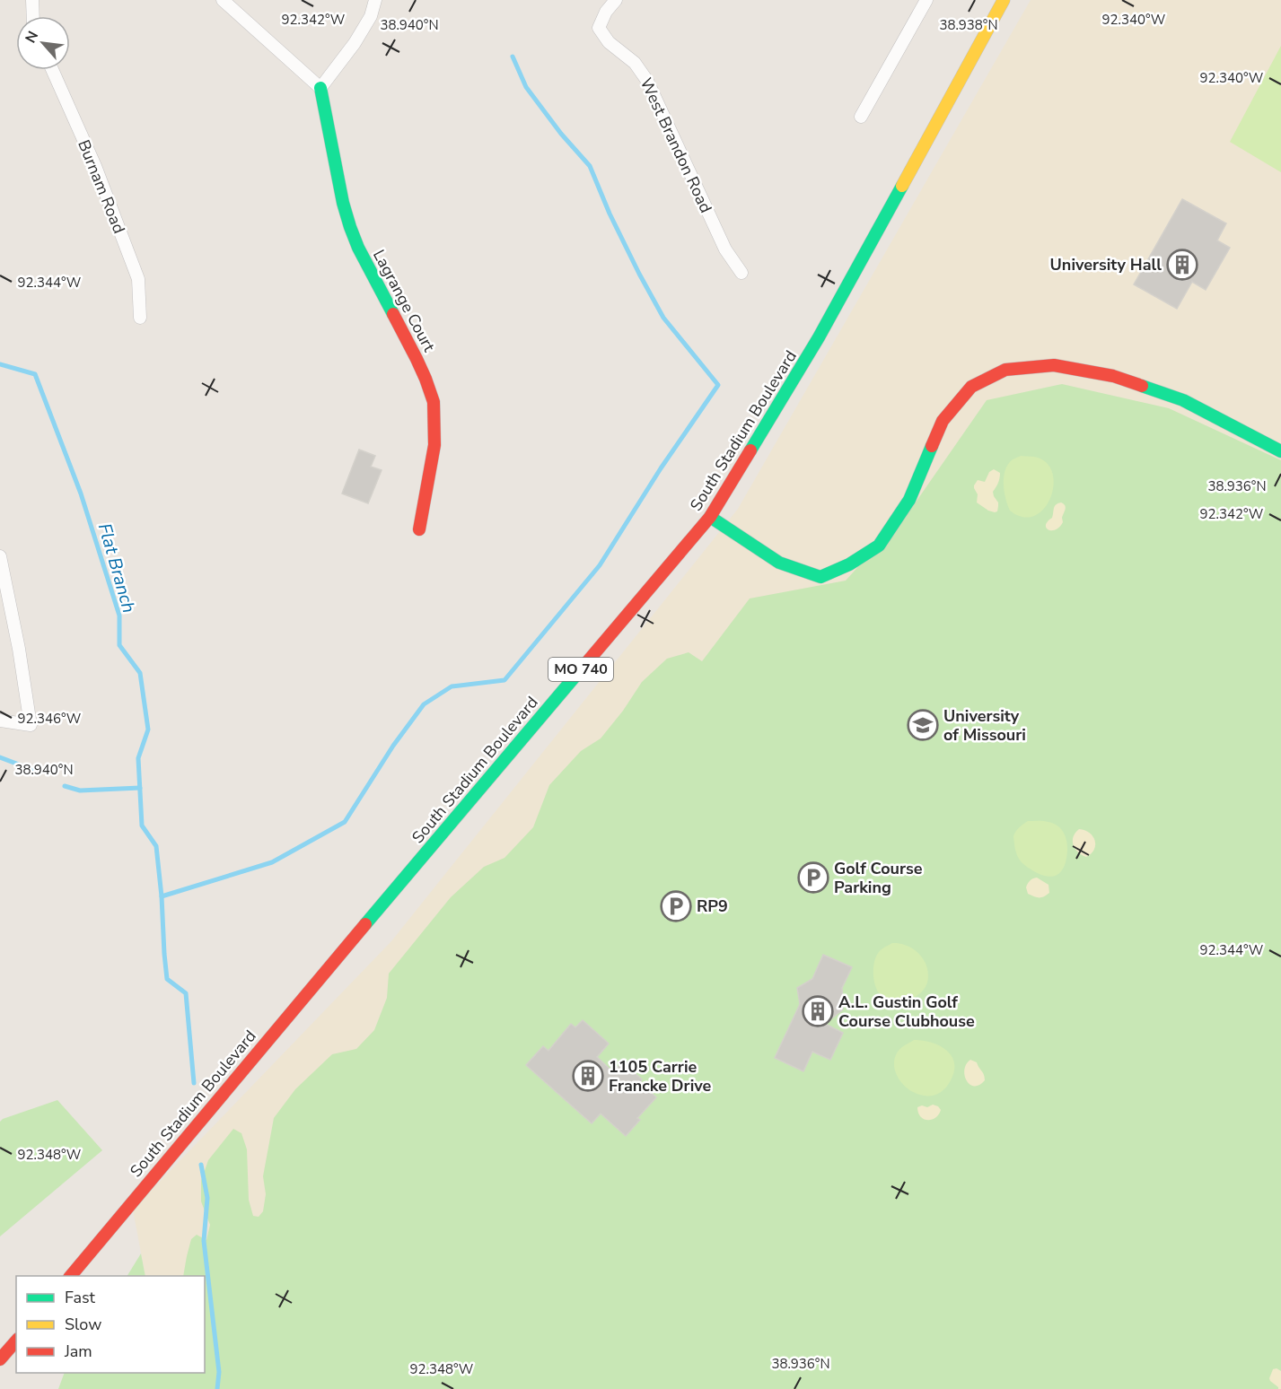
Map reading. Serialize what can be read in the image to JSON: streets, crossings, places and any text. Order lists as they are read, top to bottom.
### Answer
{
  "streets": {
    "main road": ["Lagrange Court", "South Stadium Boulevard", "MO 740"],
    "street": ["West Brandon Road", "Burnam Road"]
  },
  "water": ["Flat Branch"],
  "places": {
    "building": ["University Hall", "A.L. Gustin Golf Course Clubhouse", "1105 Carrie Francke Drive"],
    "school or university": ["University of Missouri"],
    "parking": ["Golf Course Parking", "RP9"]
  },
  "legend": ["Fast", "Slow", "Jam"],
  "north": "top left",
  "coordinates": [
    "92.342°W",
    "92.340°W",
    "38.940°N",
    "38.938°N",
    "92.344°W",
    "38.936°N",
    "92.346°W",
    "92.348°W"
  ]
}
